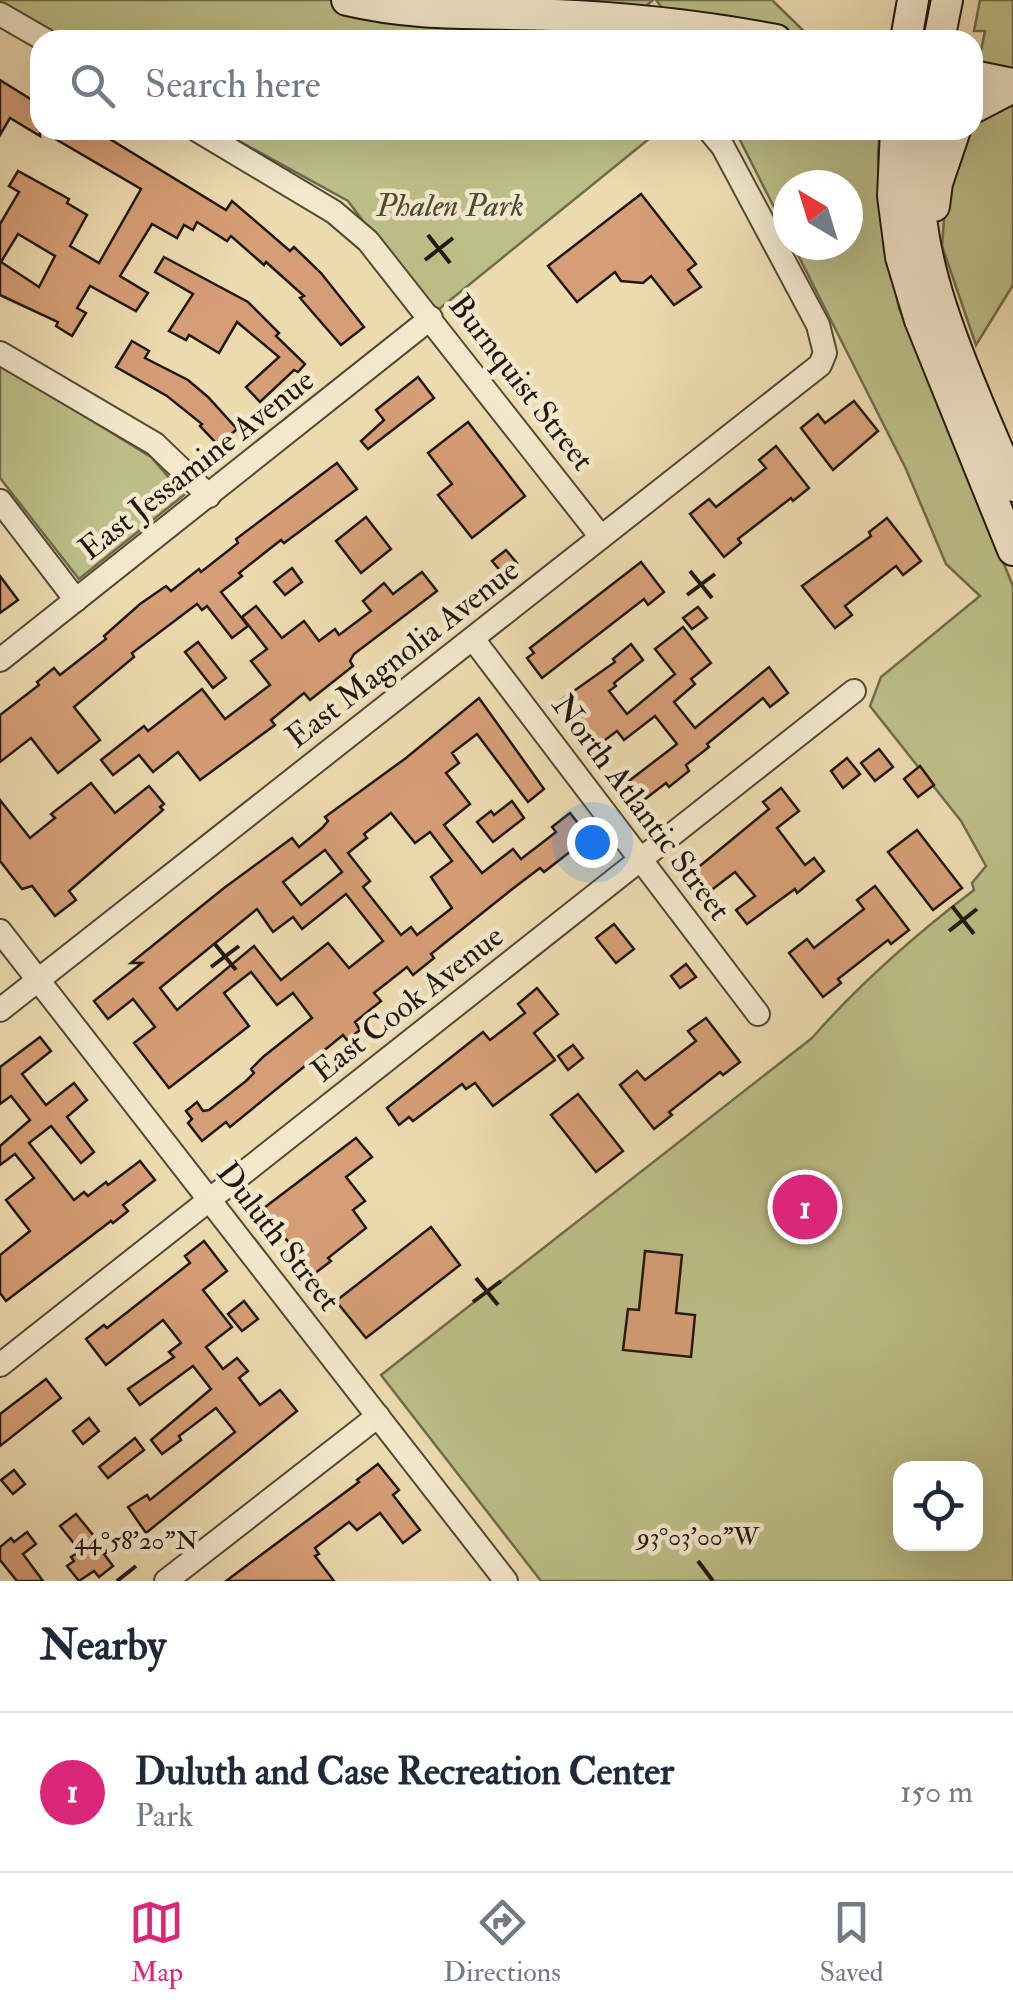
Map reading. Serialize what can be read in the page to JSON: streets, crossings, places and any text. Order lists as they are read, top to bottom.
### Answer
{
  "streets": {
    "street": [
      "Burnquist Street",
      "East Jessamine Avenue",
      "East Magnolia Avenue",
      "North Atlantic Street",
      "East Cook Avenue",
      "Duluth Street"
    ]
  },
  "crossings": [
    ["Burnquist Street", "East Jessamine Avenue"],
    ["Burnquist Street", "East Magnolia Avenue"],
    ["East Magnolia Avenue", "North Atlantic Street"],
    ["East Magnolia Avenue", "Duluth Street"],
    ["North Atlantic Street", "East Cook Avenue"],
    ["East Cook Avenue", "Duluth Street"]
  ],
  "parks": ["Phalen Park"],
  "north": "top left",
  "page": {
    "search": "Search here",
    "pins": "1",
    "heading": "Nearby",
    "list": [
      {
        "mark": "1",
        "name": "Duluth and Case Recreation Center",
        "note": "Park",
        "value": "150 m"
      }
    ],
    "nav": ["Map", "Directions", "Saved"]
  },
  "coordinates": ["93°03'00\"W", "44°58'20\"N"]
}
